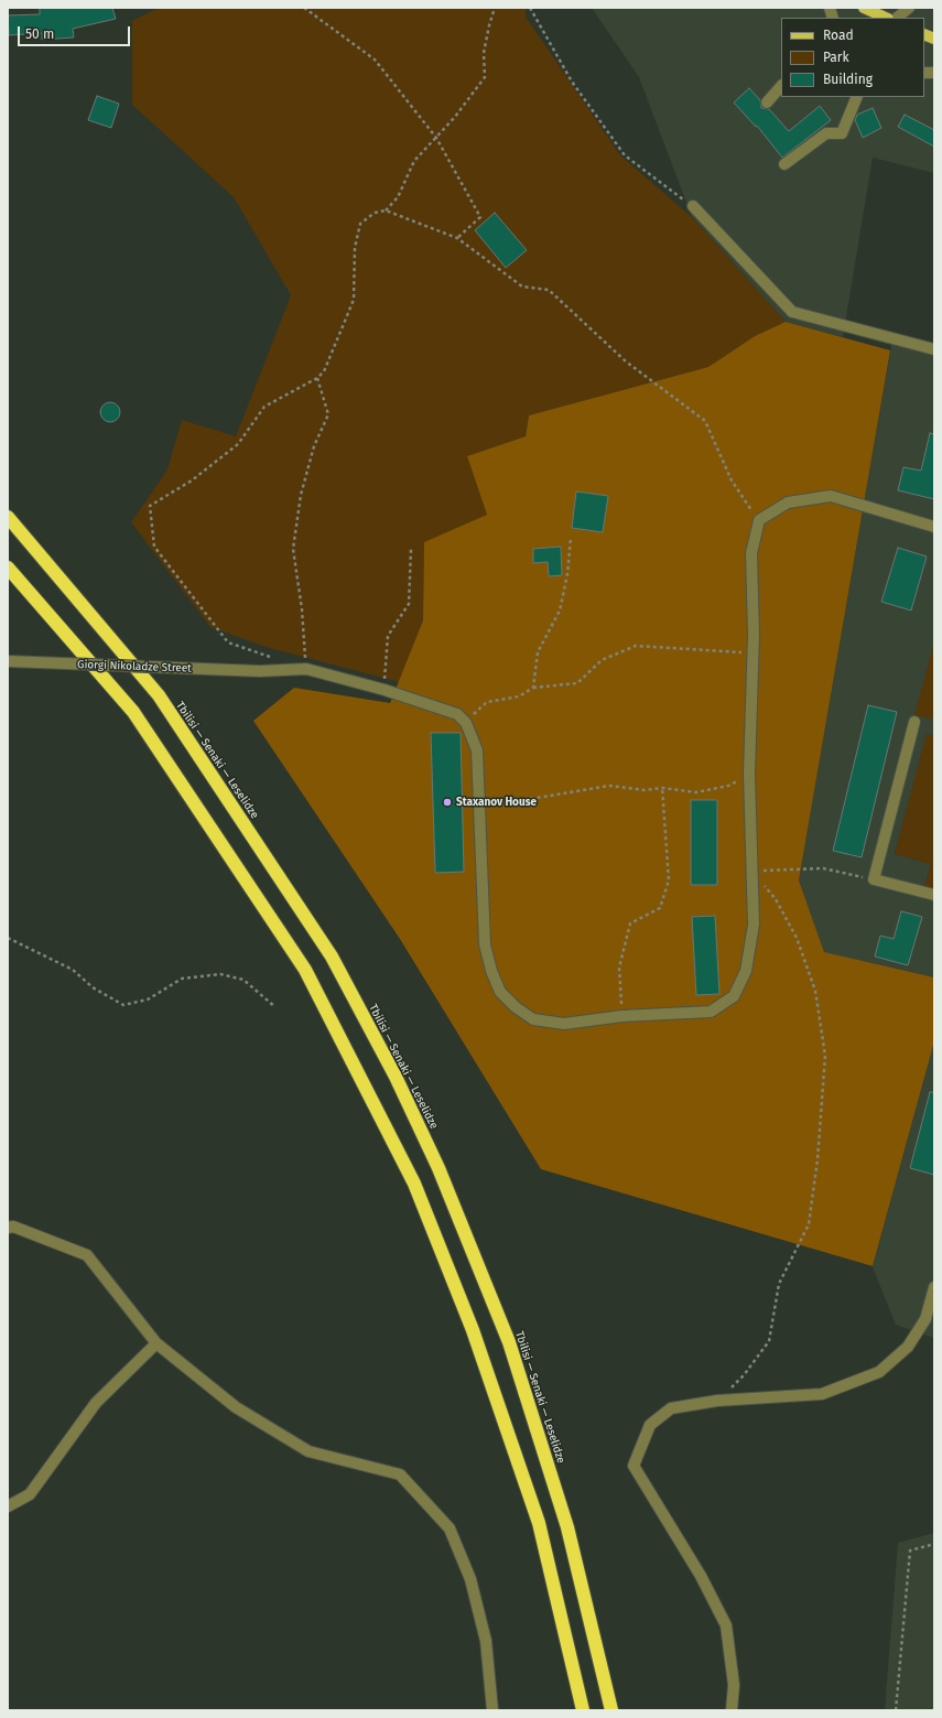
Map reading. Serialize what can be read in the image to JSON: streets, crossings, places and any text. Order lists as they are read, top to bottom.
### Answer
{
  "streets": {
    "highway": ["Tbilisi — Senaki — Leselidze"],
    "street": ["Giorgi Nikoladze Street"]
  },
  "places": ["Staxanov House"],
  "legend": ["Road", "Park", "Building"],
  "scale_bar": "50 m"
}
